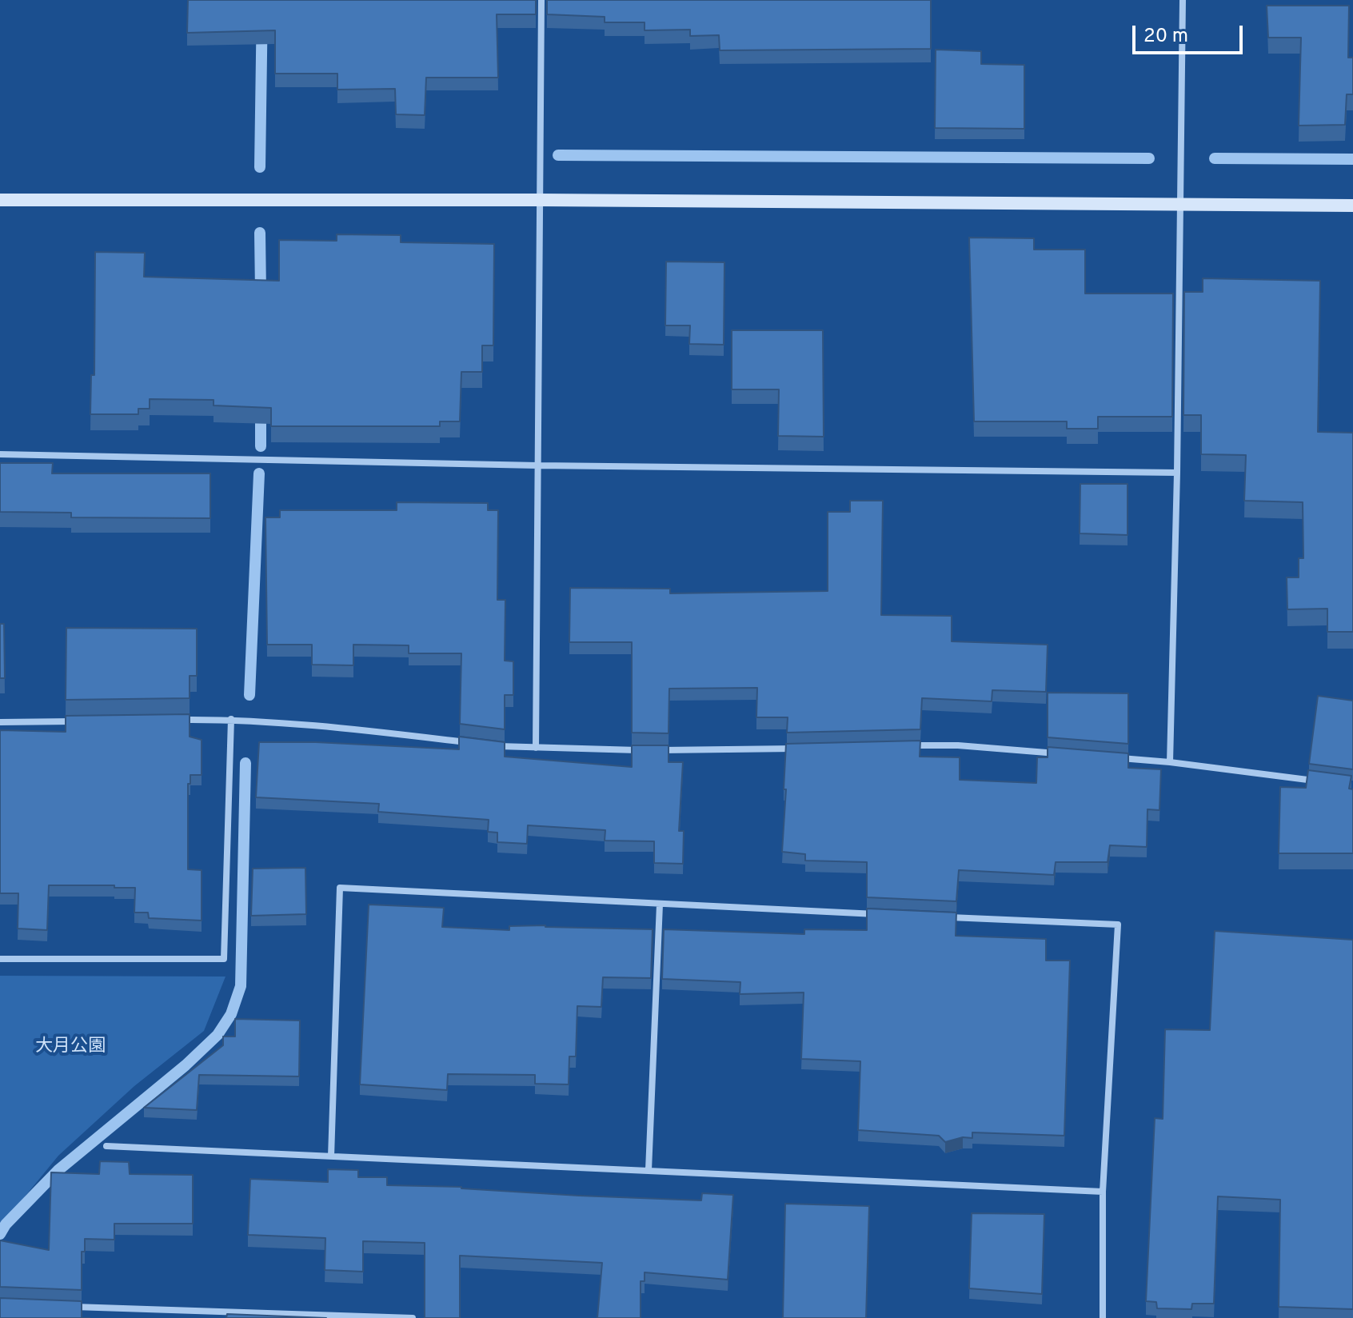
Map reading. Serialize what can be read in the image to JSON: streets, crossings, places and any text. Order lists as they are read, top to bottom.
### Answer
{
  "parks": ["大月公園"],
  "scale_bar": "20 m"
}
